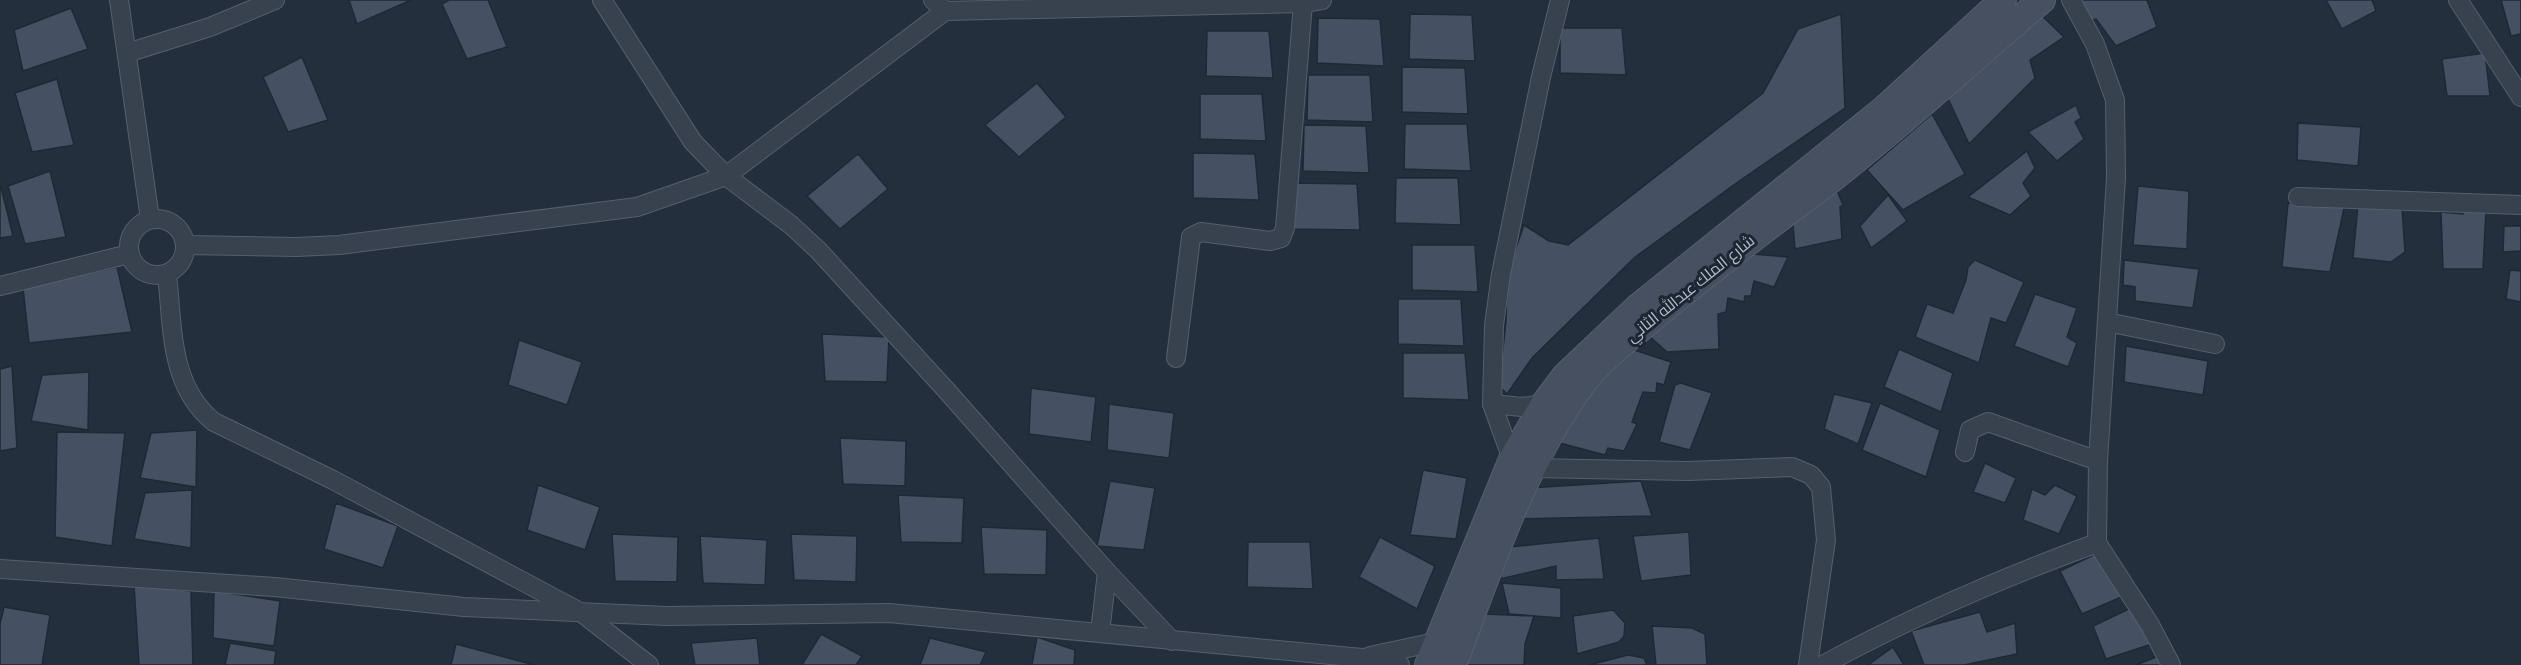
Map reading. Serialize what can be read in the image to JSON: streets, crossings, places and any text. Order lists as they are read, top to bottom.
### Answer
{
  "streets": {
    "main road": ["شارع الملك عبدالله الثاني"]
  }
}
